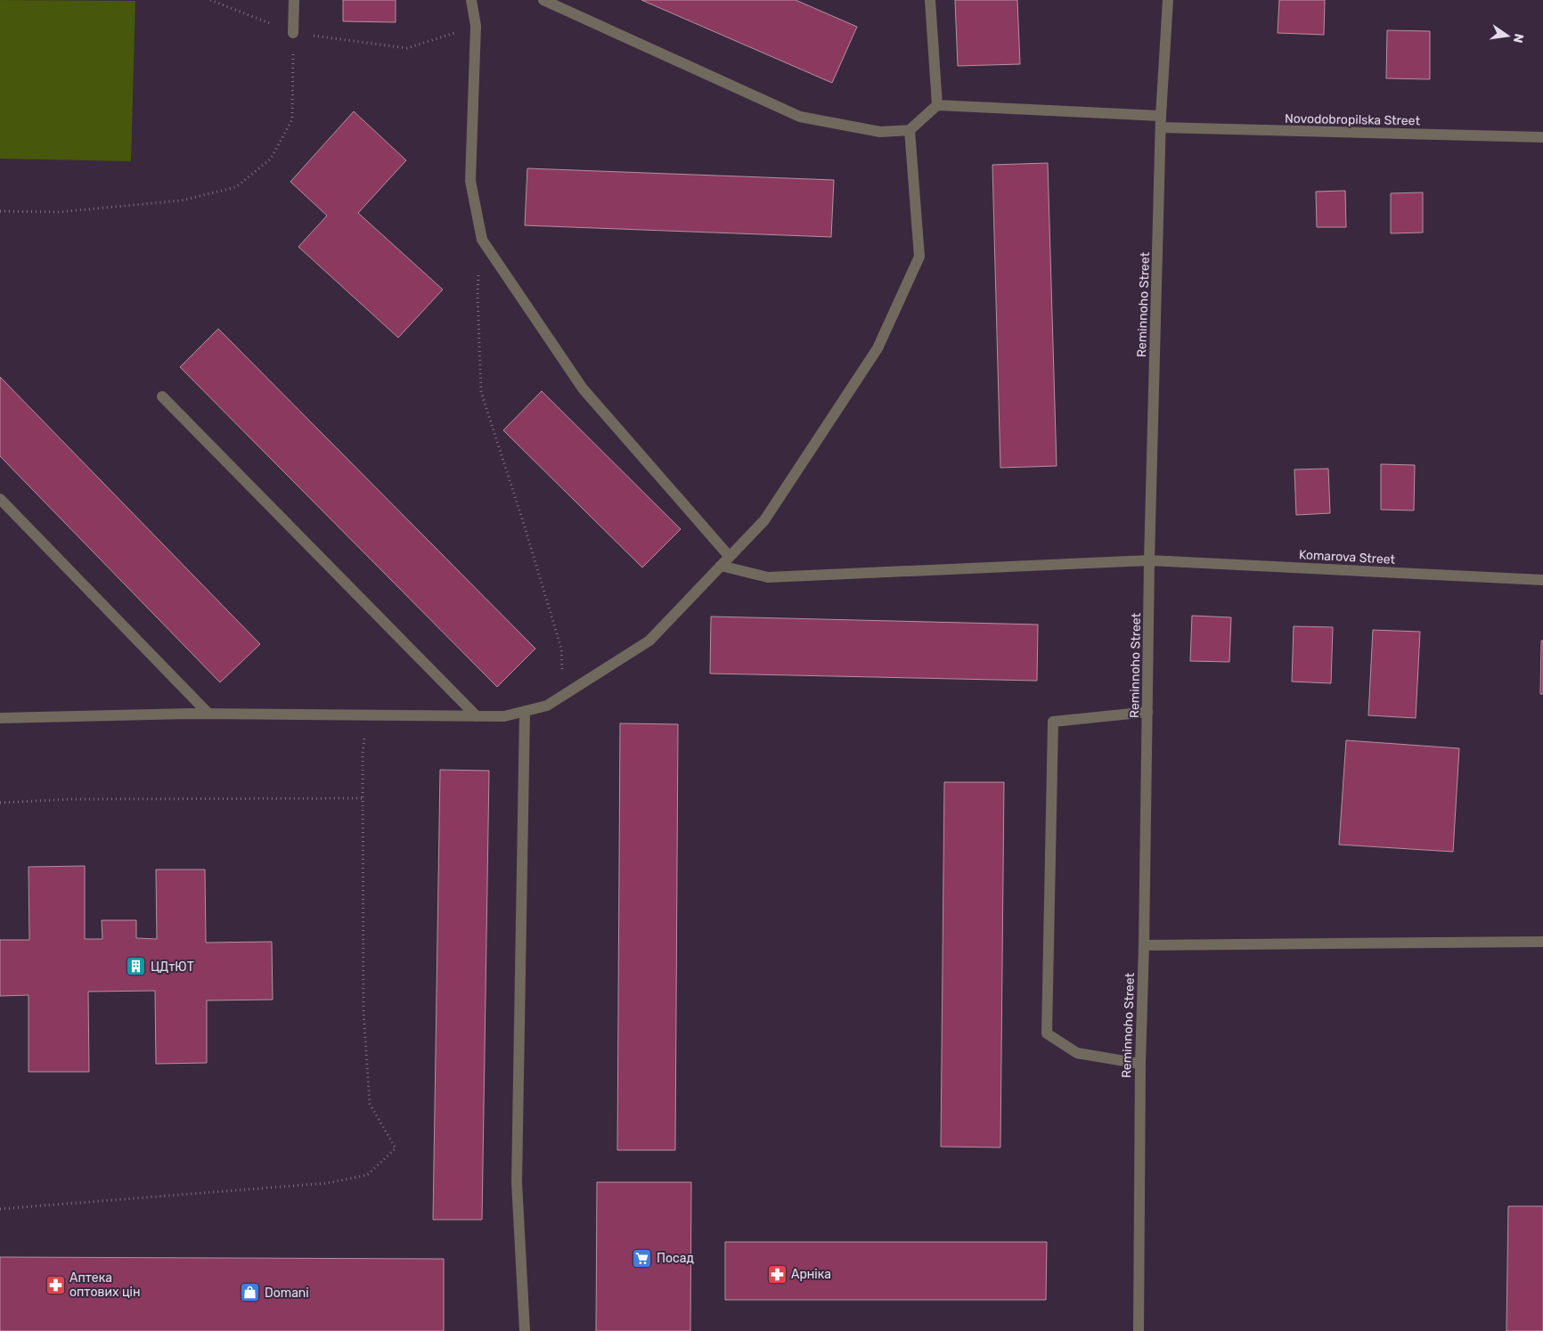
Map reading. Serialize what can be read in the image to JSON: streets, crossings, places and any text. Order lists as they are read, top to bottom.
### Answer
{
  "streets": {
    "street": ["Novodobropilska Street", "Reminnoho Street", "Komarova Street"]
  },
  "crossings": [
    ["Novodobropilska Street", "Reminnoho Street"],
    ["Reminnoho Street", "Komarova Street"]
  ],
  "places": {
    "building": ["ЦДтЮТ"],
    "supermarket": ["Посад"],
    "pharmacy": ["Арніка", "Аптека оптових цін"],
    "shop": ["Domani"]
  },
  "north": "right"
}
